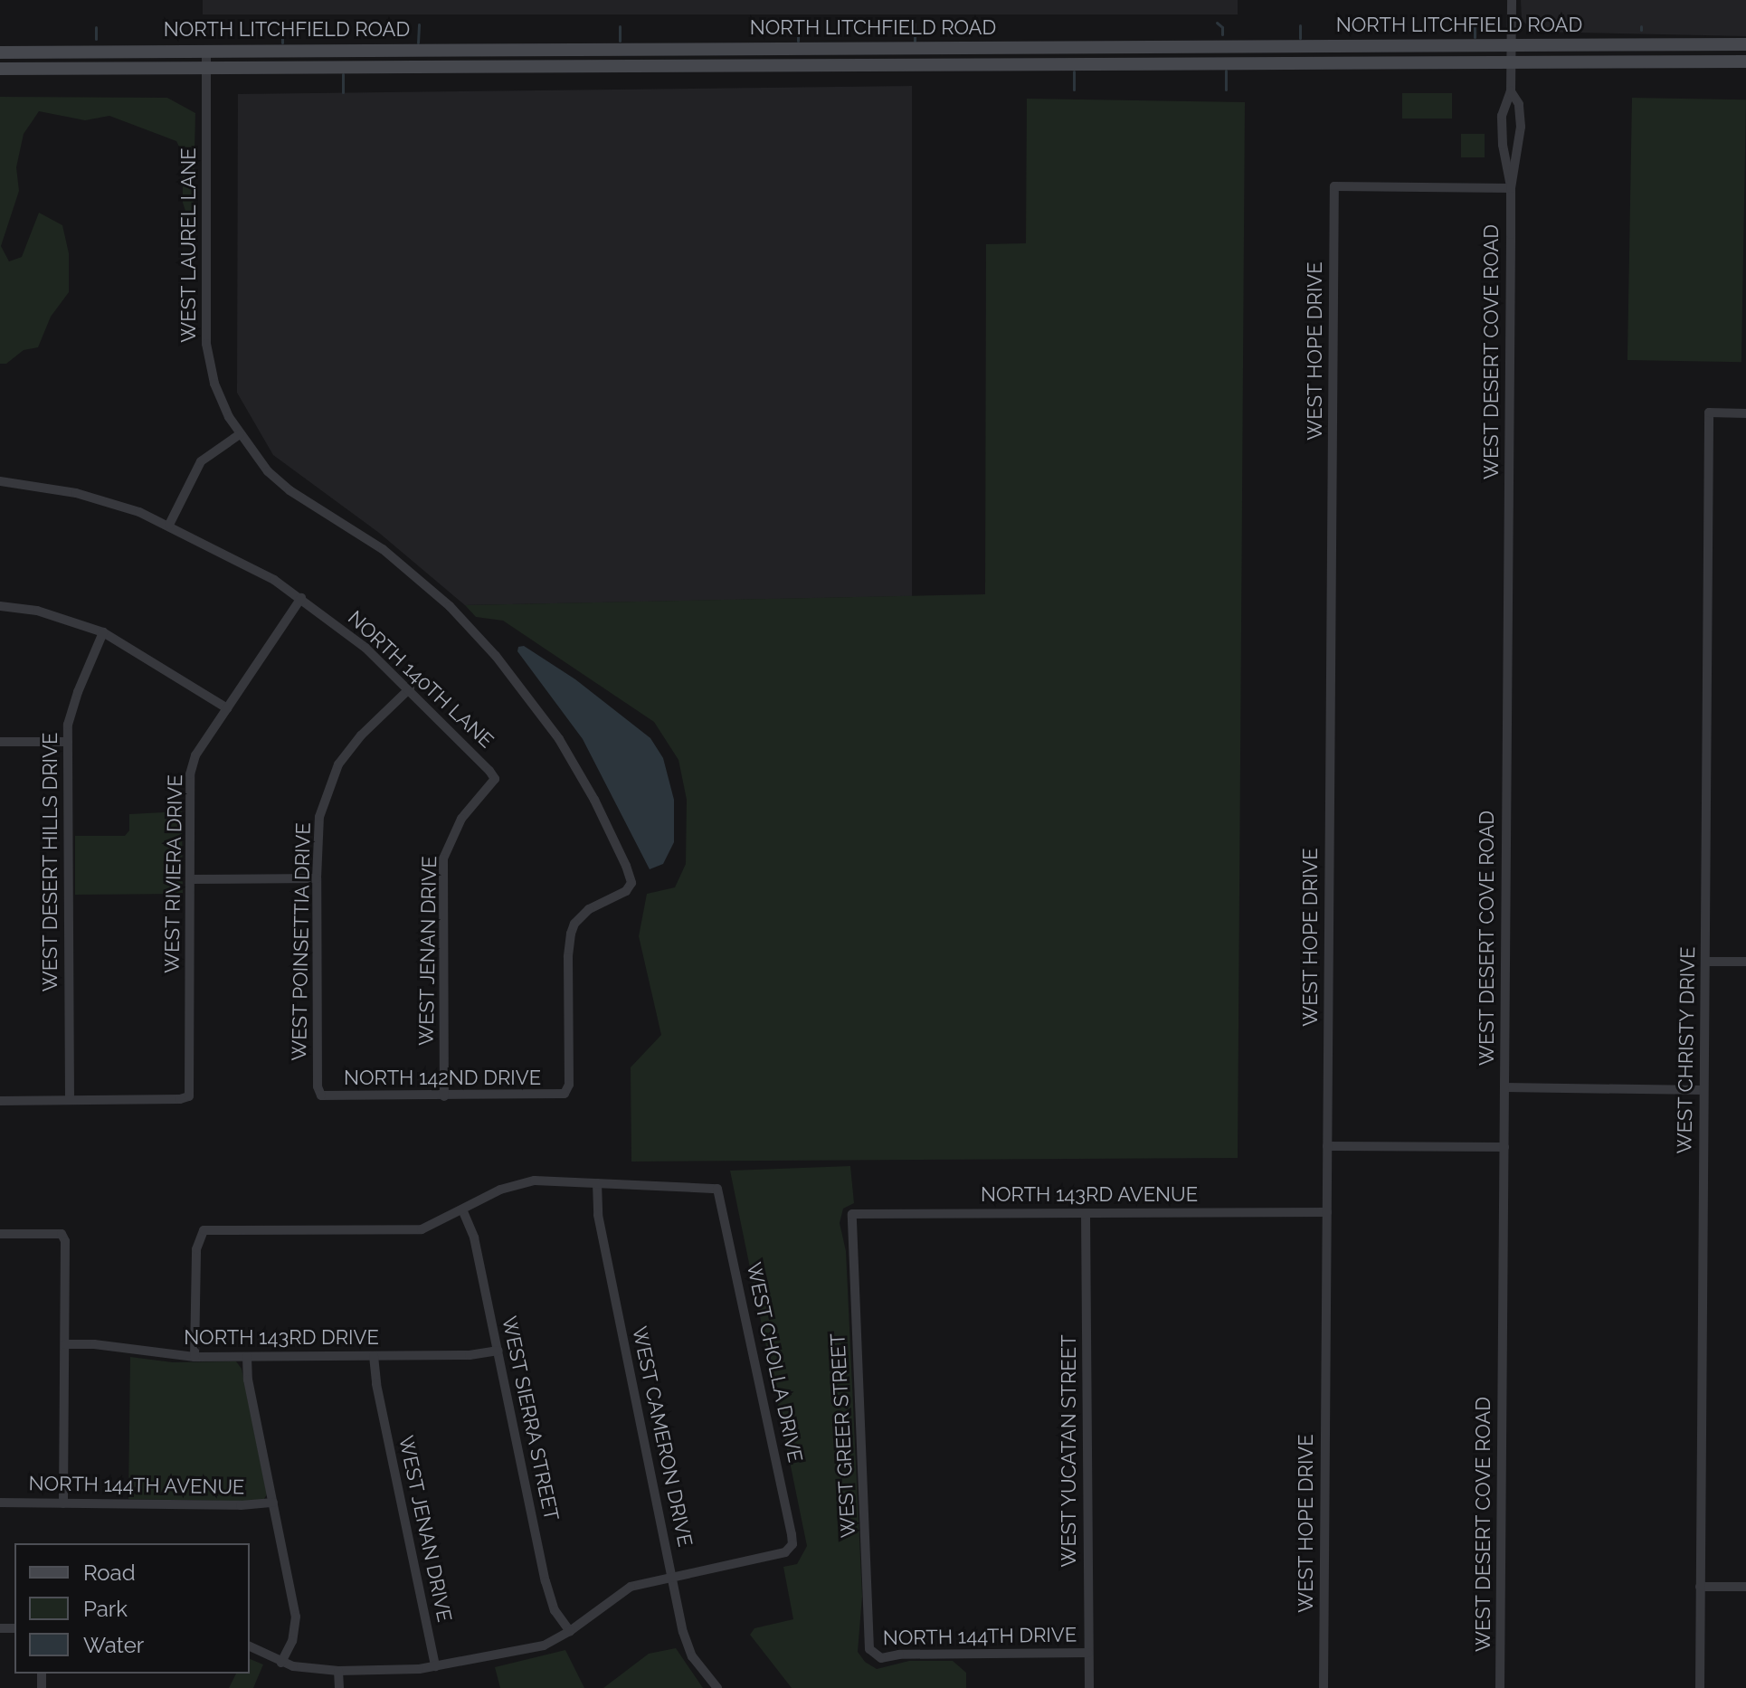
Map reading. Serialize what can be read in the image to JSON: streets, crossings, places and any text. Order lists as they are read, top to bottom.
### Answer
{
  "streets": {
    "main road": ["NORTH LITCHFIELD ROAD"],
    "street": [
      "WEST LAUREL LANE",
      "WEST HOPE DRIVE",
      "WEST DESERT COVE ROAD",
      "NORTH 140TH LANE",
      "WEST DESERT HILLS DRIVE",
      "WEST RIVIERA DRIVE",
      "WEST POINSETTIA DRIVE",
      "WEST JENAN DRIVE",
      "WEST CHRISTY DRIVE",
      "NORTH 142ND DRIVE",
      "NORTH 143RD AVENUE",
      "NORTH 143RD DRIVE",
      "WEST CHOLLA DRIVE",
      "WEST SIERRA STREET",
      "WEST GREER STREET",
      "WEST CAMERON DRIVE",
      "WEST YUCATAN STREET",
      "NORTH 144TH AVENUE",
      "NORTH 144TH DRIVE"
    ]
  },
  "crossings": [
    ["NORTH LITCHFIELD ROAD", "WEST LAUREL LANE"],
    ["NORTH LITCHFIELD ROAD", "WEST DESERT COVE ROAD"],
    ["WEST LAUREL LANE", "NORTH 142ND DRIVE"],
    ["WEST HOPE DRIVE", "WEST DESERT COVE ROAD"],
    ["WEST HOPE DRIVE", "NORTH 143RD AVENUE"],
    ["NORTH 140TH LANE", "WEST RIVIERA DRIVE"],
    ["NORTH 140TH LANE", "WEST POINSETTIA DRIVE"],
    ["NORTH 140TH LANE", "WEST JENAN DRIVE"],
    ["WEST DESERT HILLS DRIVE", "WEST RIVIERA DRIVE"],
    ["WEST POINSETTIA DRIVE", "NORTH 142ND DRIVE"],
    ["WEST JENAN DRIVE", "NORTH 142ND DRIVE"],
    ["WEST JENAN DRIVE", "NORTH 143RD DRIVE"],
    ["NORTH 143RD AVENUE", "WEST GREER STREET"],
    ["NORTH 143RD AVENUE", "WEST YUCATAN STREET"],
    ["NORTH 143RD DRIVE", "WEST SIERRA STREET"],
    ["WEST CHOLLA DRIVE", "WEST CAMERON DRIVE"],
    ["WEST GREER STREET", "NORTH 144TH DRIVE"],
    ["WEST YUCATAN STREET", "NORTH 144TH DRIVE"]
  ],
  "legend": ["Road", "Park", "Water"]
}
